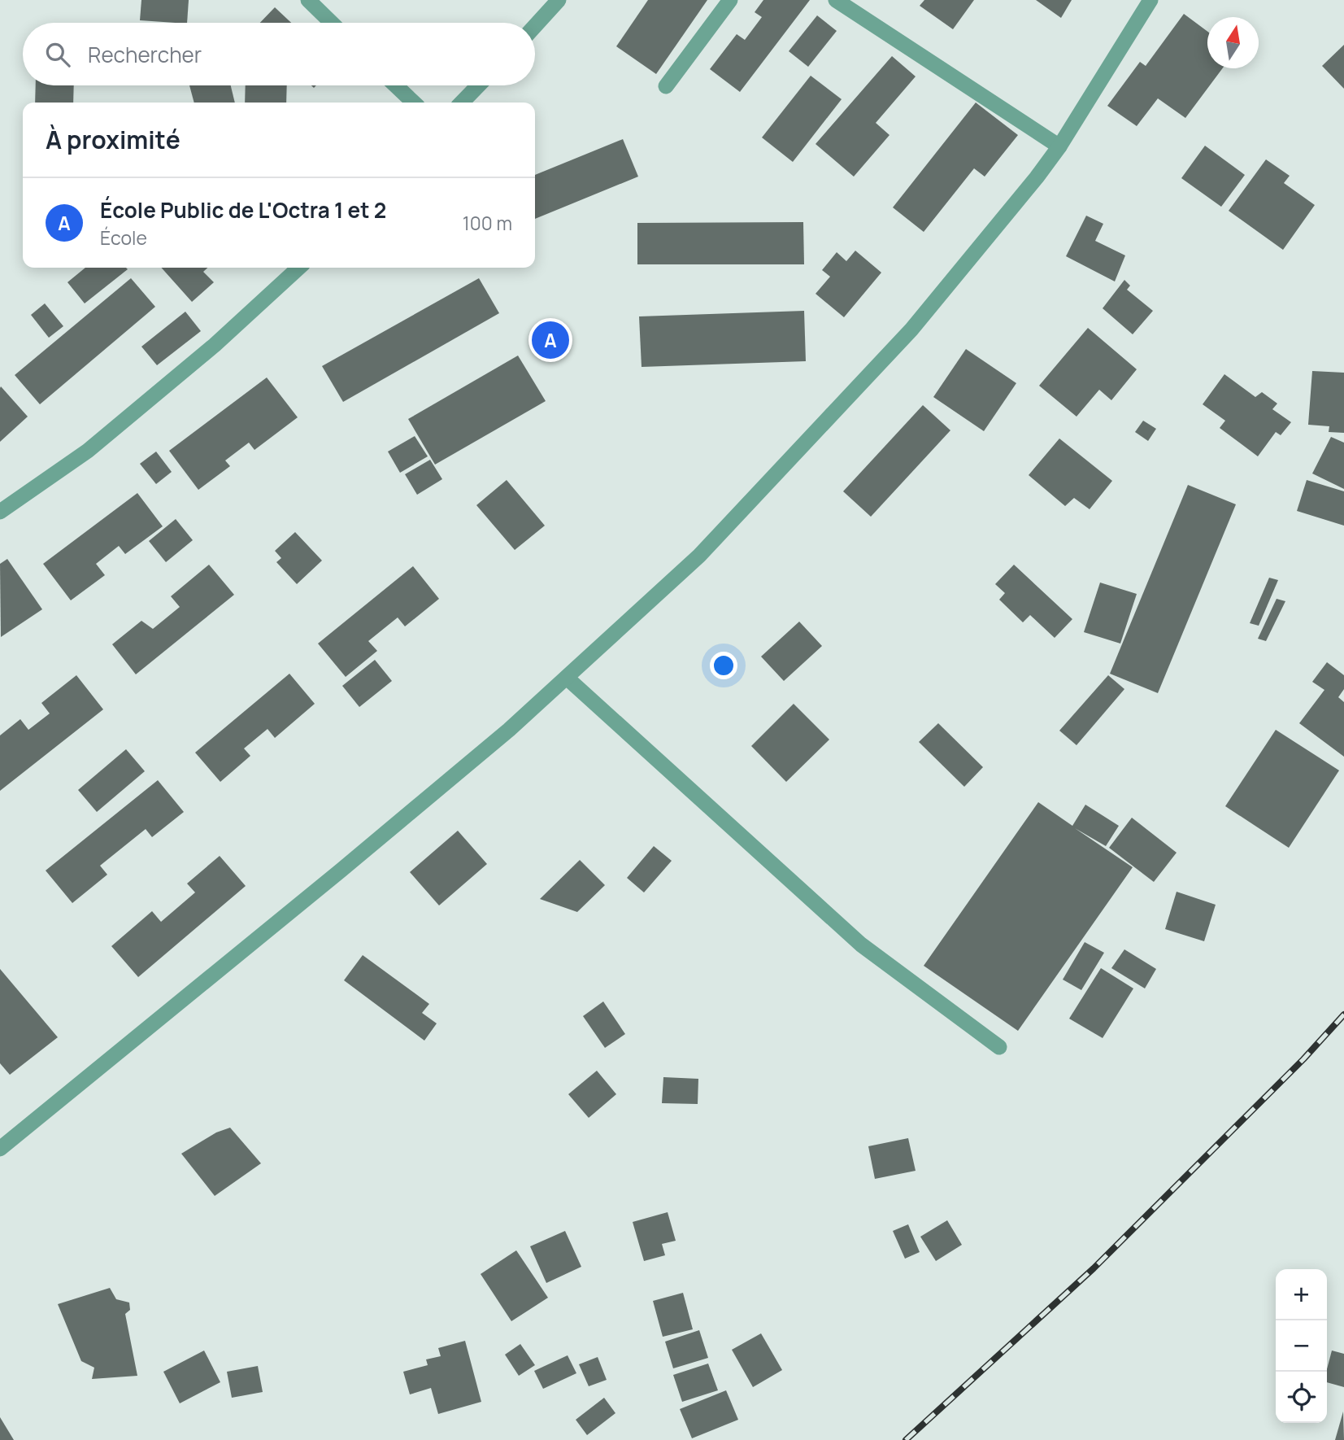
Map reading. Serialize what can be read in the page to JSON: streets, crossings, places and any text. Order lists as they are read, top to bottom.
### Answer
{
  "north": "top",
  "page": {
    "search": "Rechercher",
    "heading": "À proximité",
    "list": [
      {
        "mark": "A",
        "name": "École Public de L'Octra 1 et 2",
        "note": "École",
        "value": "100 m"
      }
    ],
    "pins": "A",
    "map_buttons": ["+", "−"]
  }
}
